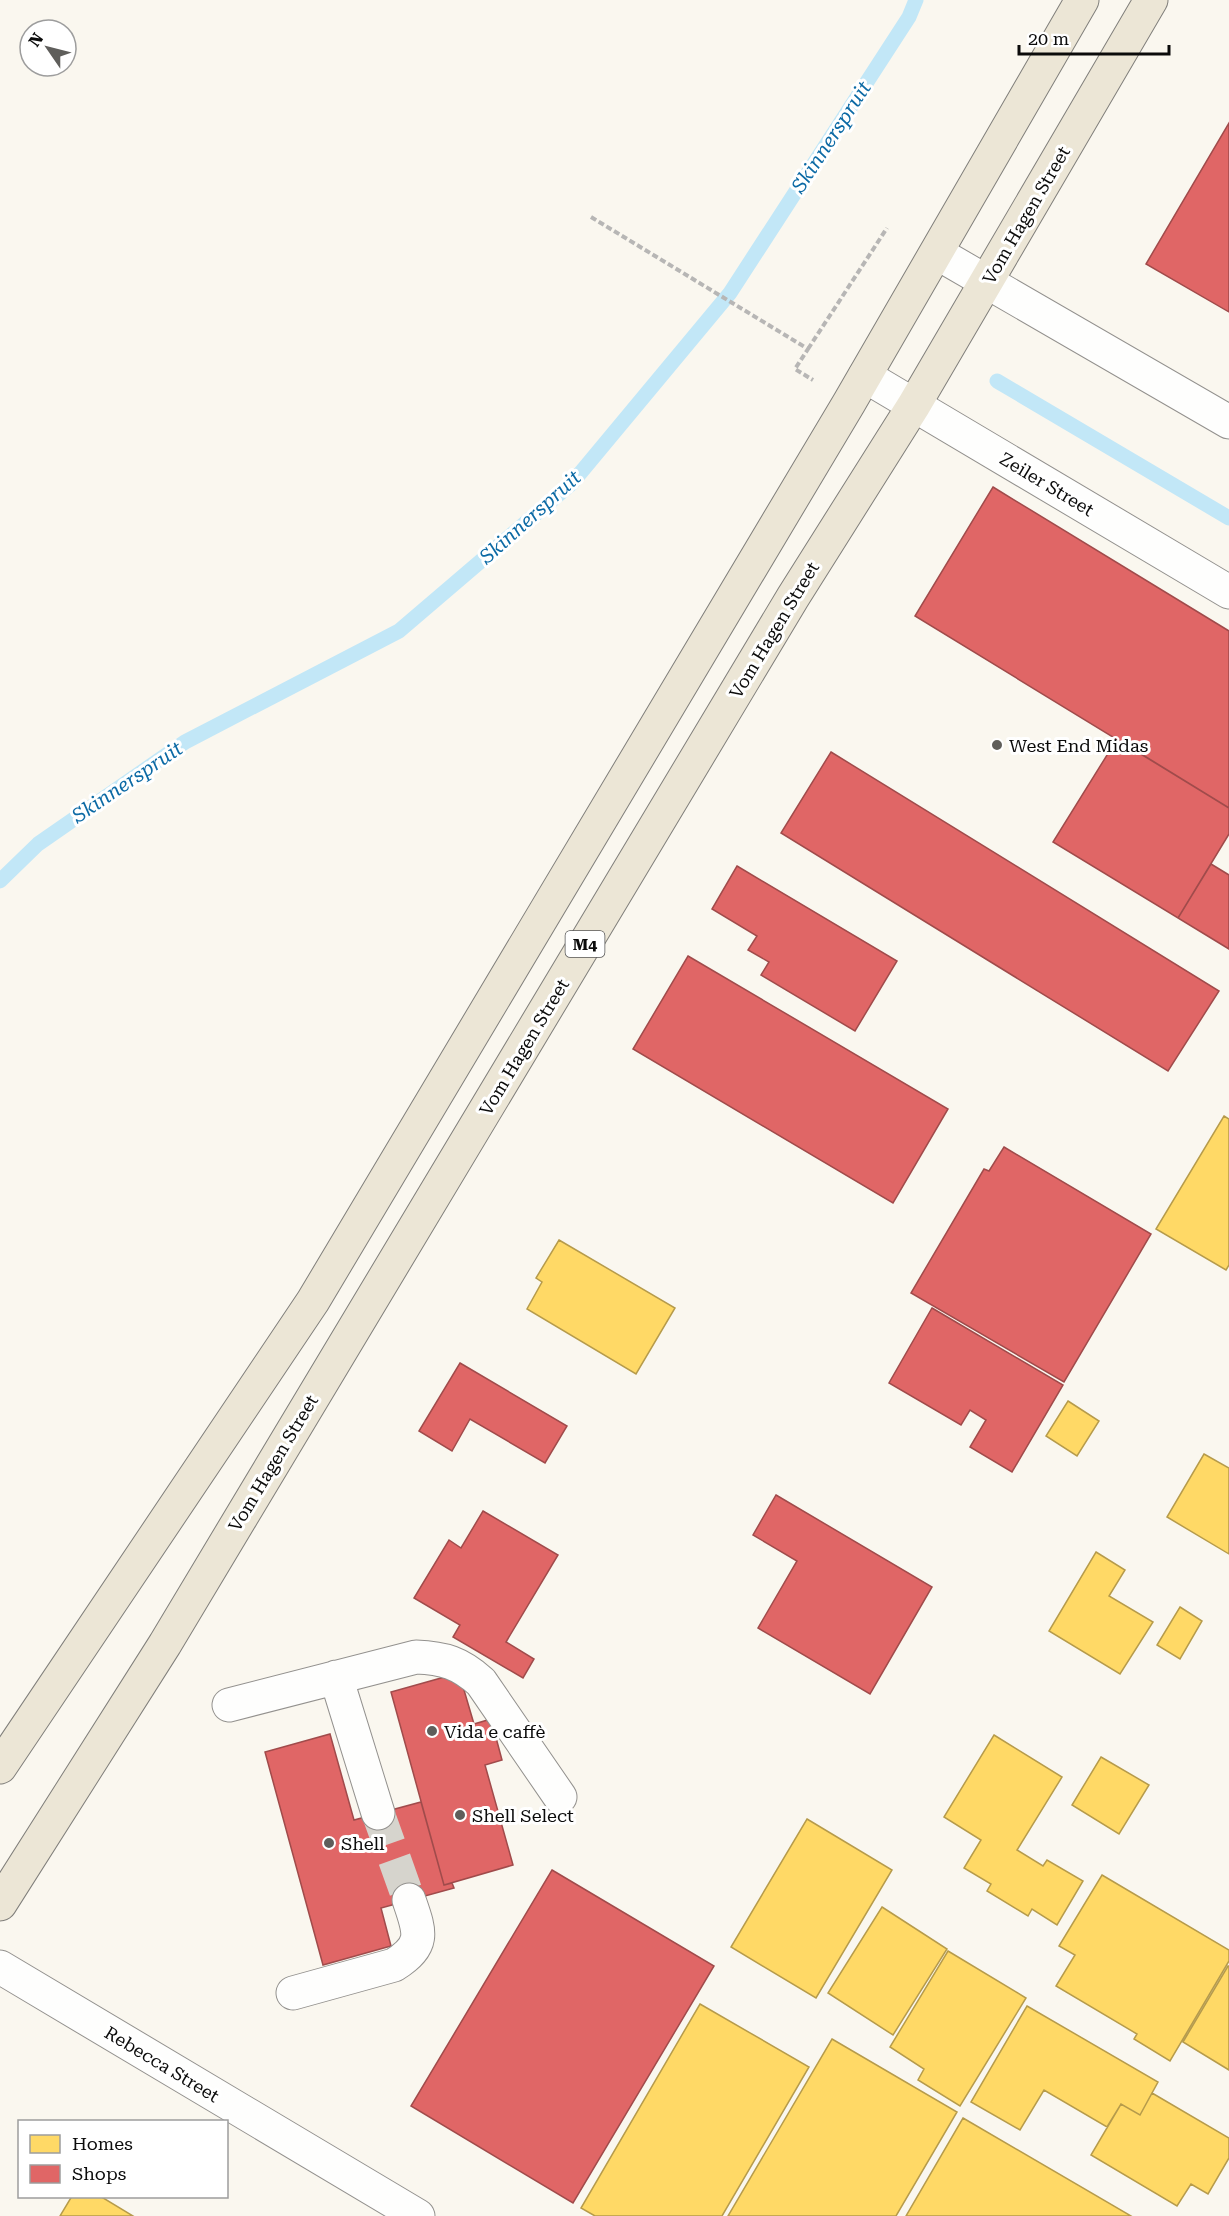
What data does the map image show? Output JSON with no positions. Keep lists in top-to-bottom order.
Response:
{
  "streets": {
    "main road": ["Vom Hagen Street", "M4"],
    "street": ["Zeiler Street", "Rebecca Street"]
  },
  "crossings": [
    ["Vom Hagen Street", "Zeiler Street"]
  ],
  "water": ["Skinnerspruit"],
  "places": [
    "West End Midas",
    "Vida e caffè",
    "Shell Select",
    "Shell"
  ],
  "legend": ["Homes", "Shops"],
  "scale_bar": "20 m",
  "north": "top left"
}
